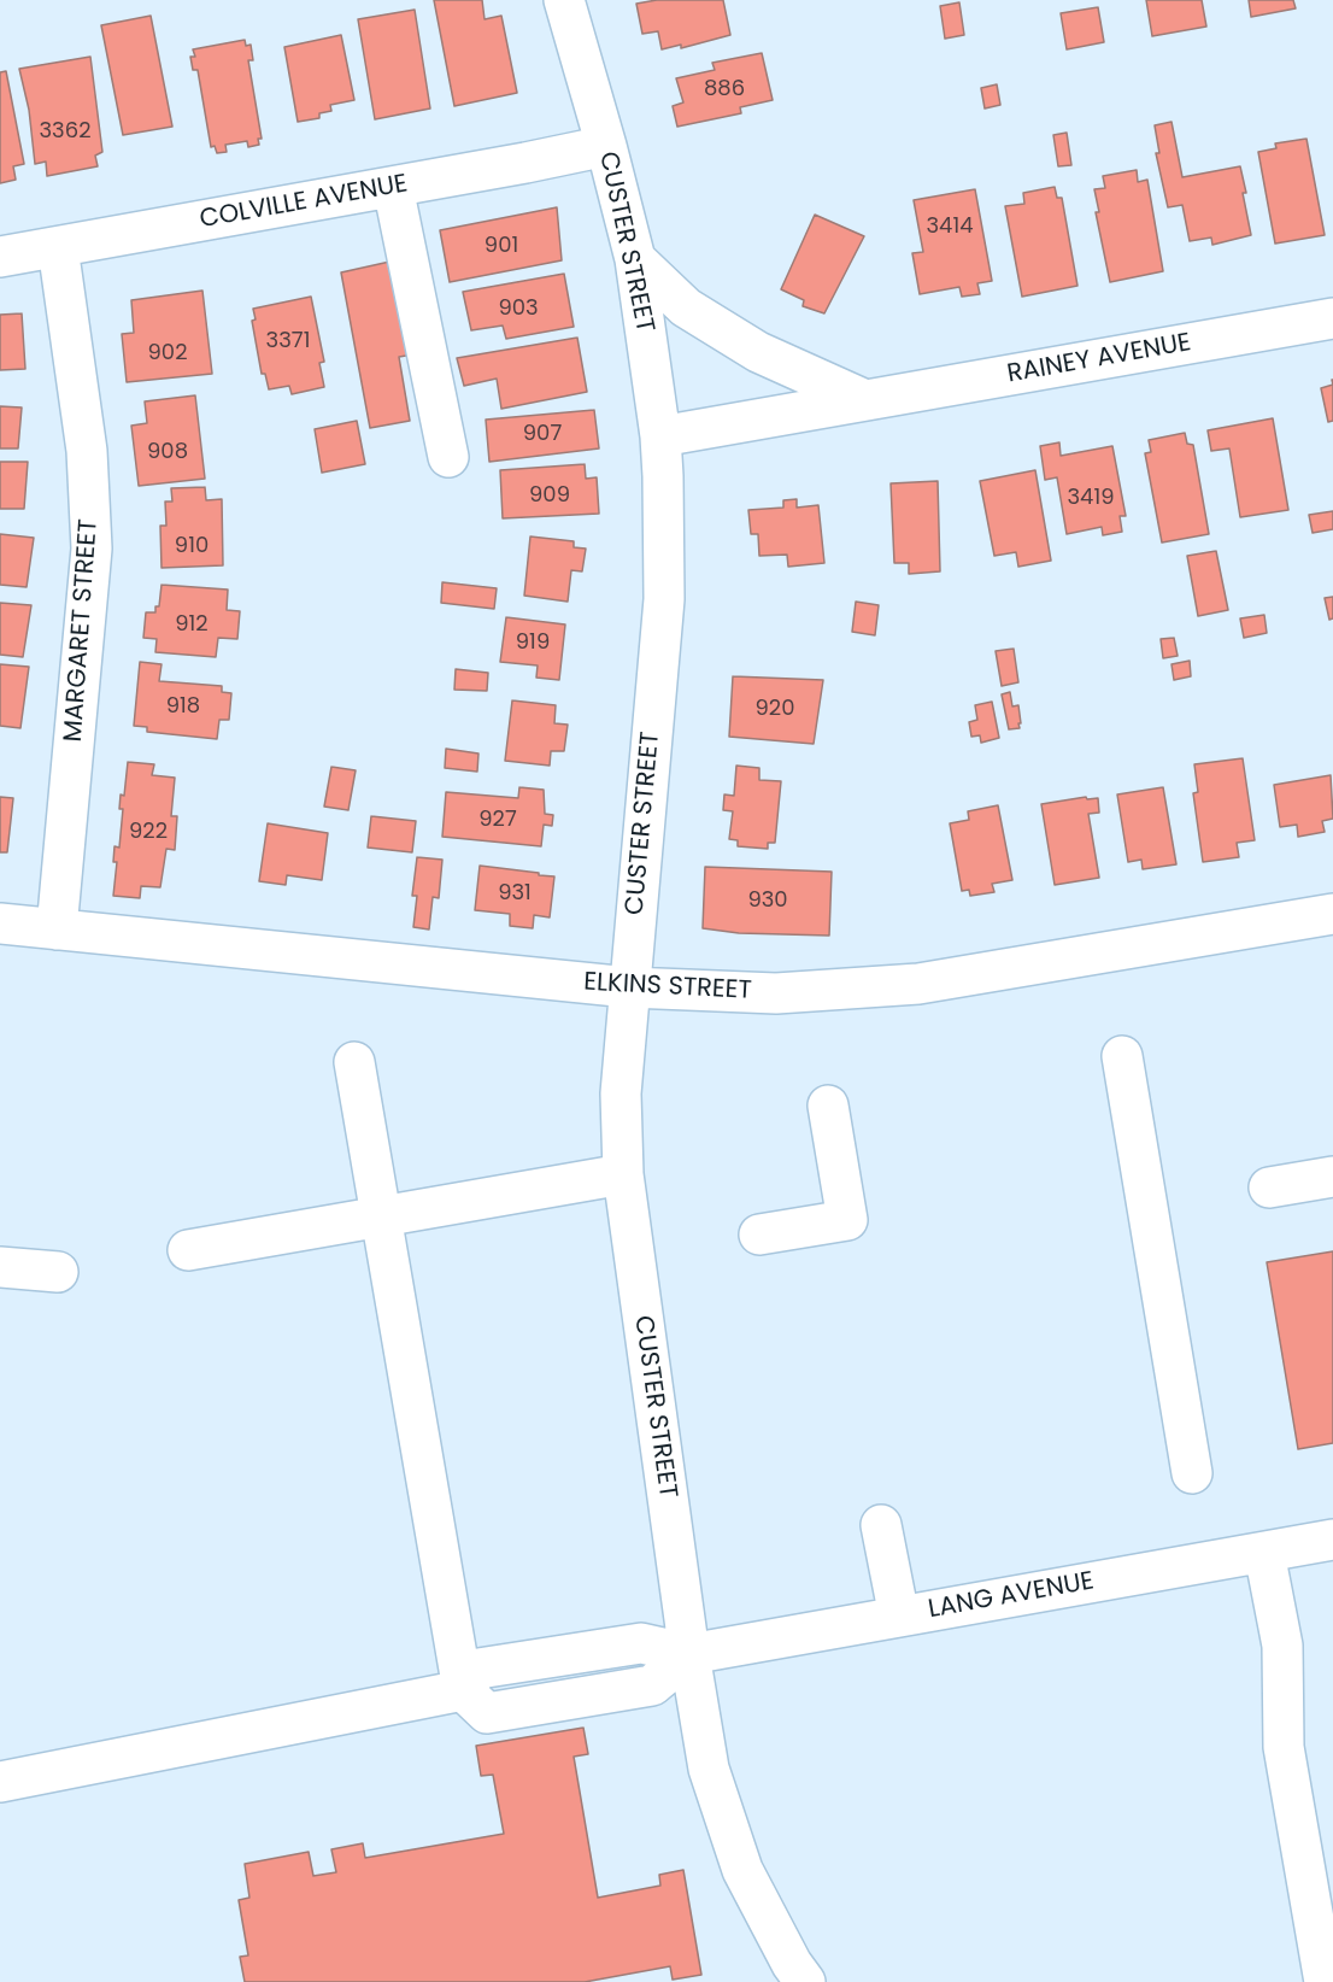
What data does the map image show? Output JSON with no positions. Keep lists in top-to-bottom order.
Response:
{
  "streets": {
    "street": [
      "COLVILLE AVENUE",
      "CUSTER STREET",
      "RAINEY AVENUE",
      "MARGARET STREET",
      "ELKINS STREET",
      "LANG AVENUE"
    ]
  },
  "crossings": [
    ["COLVILLE AVENUE", "CUSTER STREET"],
    ["COLVILLE AVENUE", "MARGARET STREET"],
    ["CUSTER STREET", "RAINEY AVENUE"],
    ["CUSTER STREET", "ELKINS STREET"],
    ["CUSTER STREET", "LANG AVENUE"],
    ["MARGARET STREET", "ELKINS STREET"]
  ],
  "house_numbers": [
    "886",
    "3362",
    "3414",
    "901",
    "903",
    "3371",
    "902",
    "907",
    "908",
    "909",
    "3419",
    "910",
    "912",
    "919",
    "918",
    "920",
    "927",
    "922",
    "931",
    "930"
  ]
}
